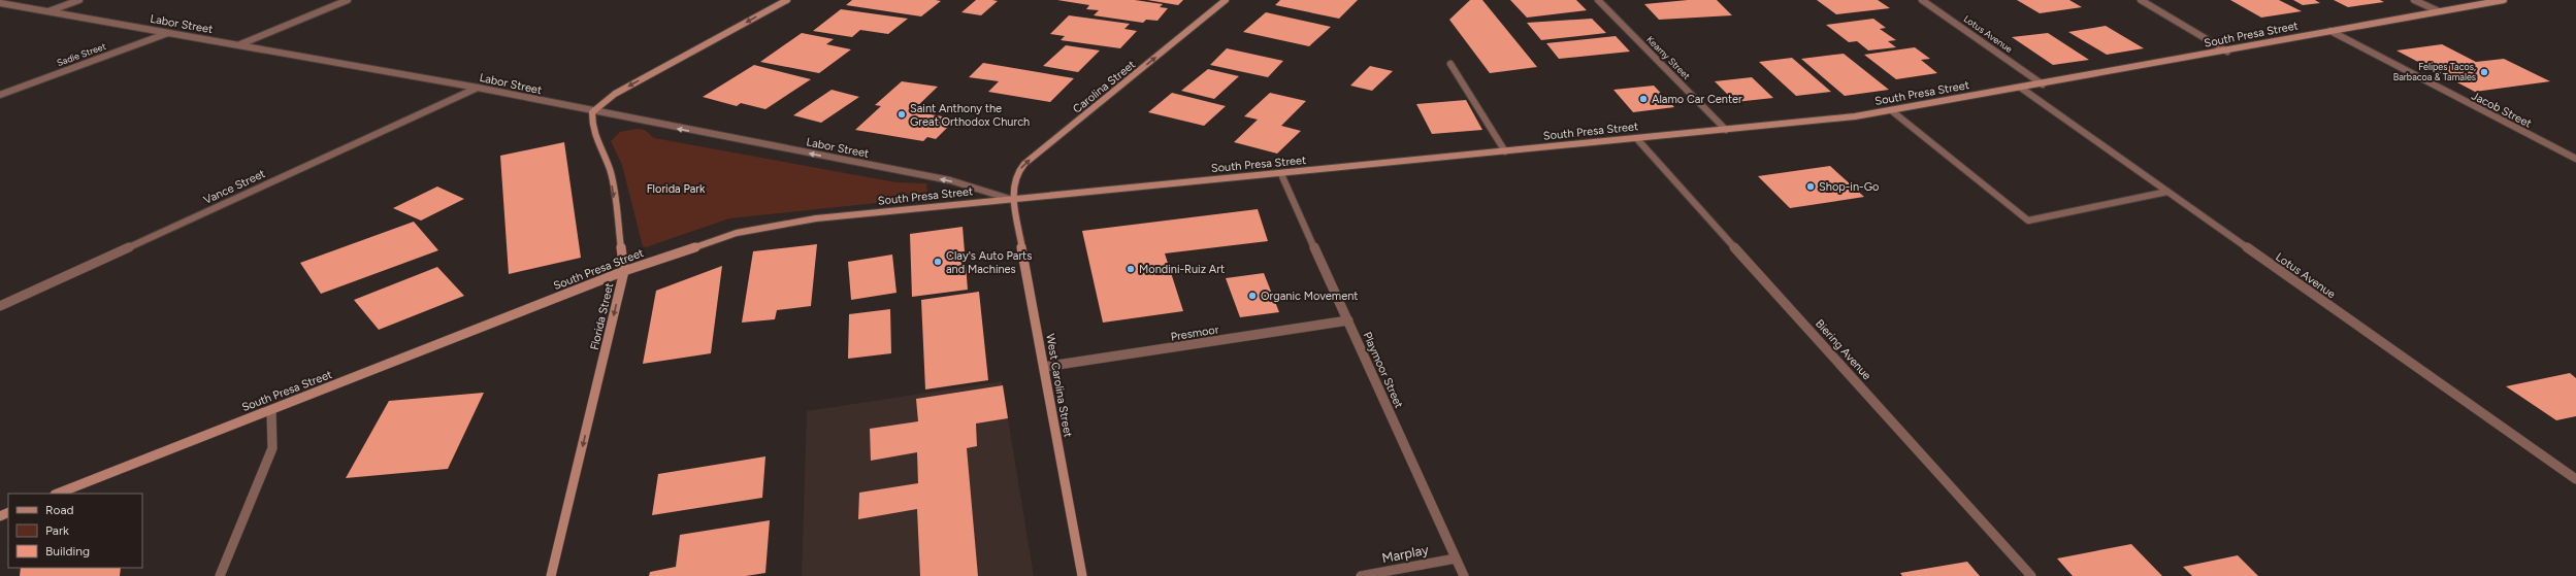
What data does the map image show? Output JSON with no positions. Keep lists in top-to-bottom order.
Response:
{
  "streets": {
    "main road": [
      "South Presa Street",
      "Carolina Street",
      "Florida Street",
      "West Carolina Street"
    ],
    "street": [
      "Labor Street",
      "Lotus Avenue",
      "Sadie Street",
      "Kearny Street",
      "Jacob Street",
      "Vance Street",
      "Presmoor",
      "Biering Avenue",
      "Playmoor Street",
      "Marplay"
    ]
  },
  "crossings": [
    ["Labor Street", "South Presa Street"],
    ["Labor Street", "Sadie Street"],
    ["Labor Street", "Carolina Street"],
    ["Labor Street", "Vance Street"],
    ["Labor Street", "Florida Street"],
    ["Labor Street", "West Carolina Street"],
    ["Lotus Avenue", "South Presa Street"],
    ["South Presa Street", "Kearny Street"],
    ["South Presa Street", "Carolina Street"],
    ["South Presa Street", "Jacob Street"],
    ["South Presa Street", "Florida Street"],
    ["South Presa Street", "Biering Avenue"],
    ["South Presa Street", "Playmoor Street"],
    ["South Presa Street", "West Carolina Street"],
    ["Carolina Street", "West Carolina Street"],
    ["Presmoor", "Playmoor Street"],
    ["Presmoor", "West Carolina Street"],
    ["Playmoor Street", "Marplay"]
  ],
  "one_way": ["Labor Street", "Carolina Street", "Florida Street"],
  "parks": ["Florida Park"],
  "places": [
    "Felipes Tacos, Barbacoa & Tamales",
    "Alamo Car Center",
    "Saint Anthony the Great Orthodox Church",
    "Shop-in-Go",
    "Clay's Auto Parts and Machines",
    "Mondini-Ruiz Art",
    "Organic Movement"
  ],
  "legend": ["Road", "Park", "Building"]
}
